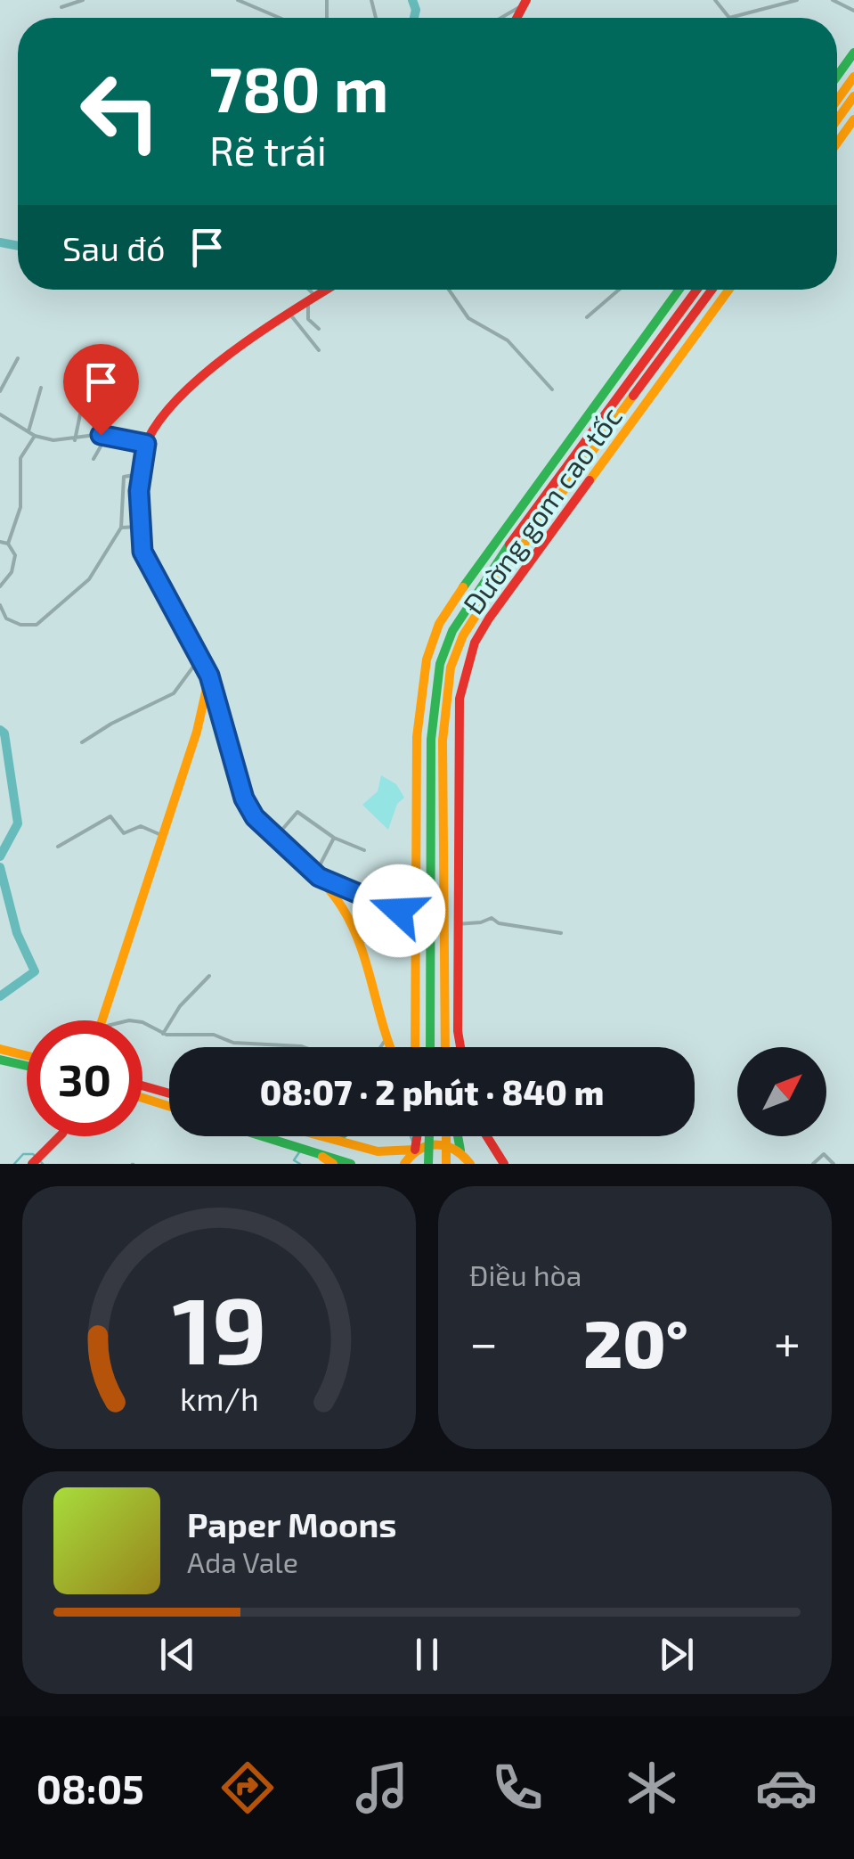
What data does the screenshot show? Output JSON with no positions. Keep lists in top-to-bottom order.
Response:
{
  "streets": {
    "main road": ["Đường gom cao tốc"]
  },
  "north": "top right",
  "page": {
    "turn": ["780 m", "Rẽ trái"],
    "then": "Sau đó",
    "limit": "30",
    "trip": "08:07 · 2 phút · 840 m",
    "tile": "Điều hòa",
    "heat": ["−", "20°", "+"],
    "song": ["Paper Moons", "Ada Vale"],
    "tabs": "08:05",
    "gauge": ["19", "km/h"]
  }
}
